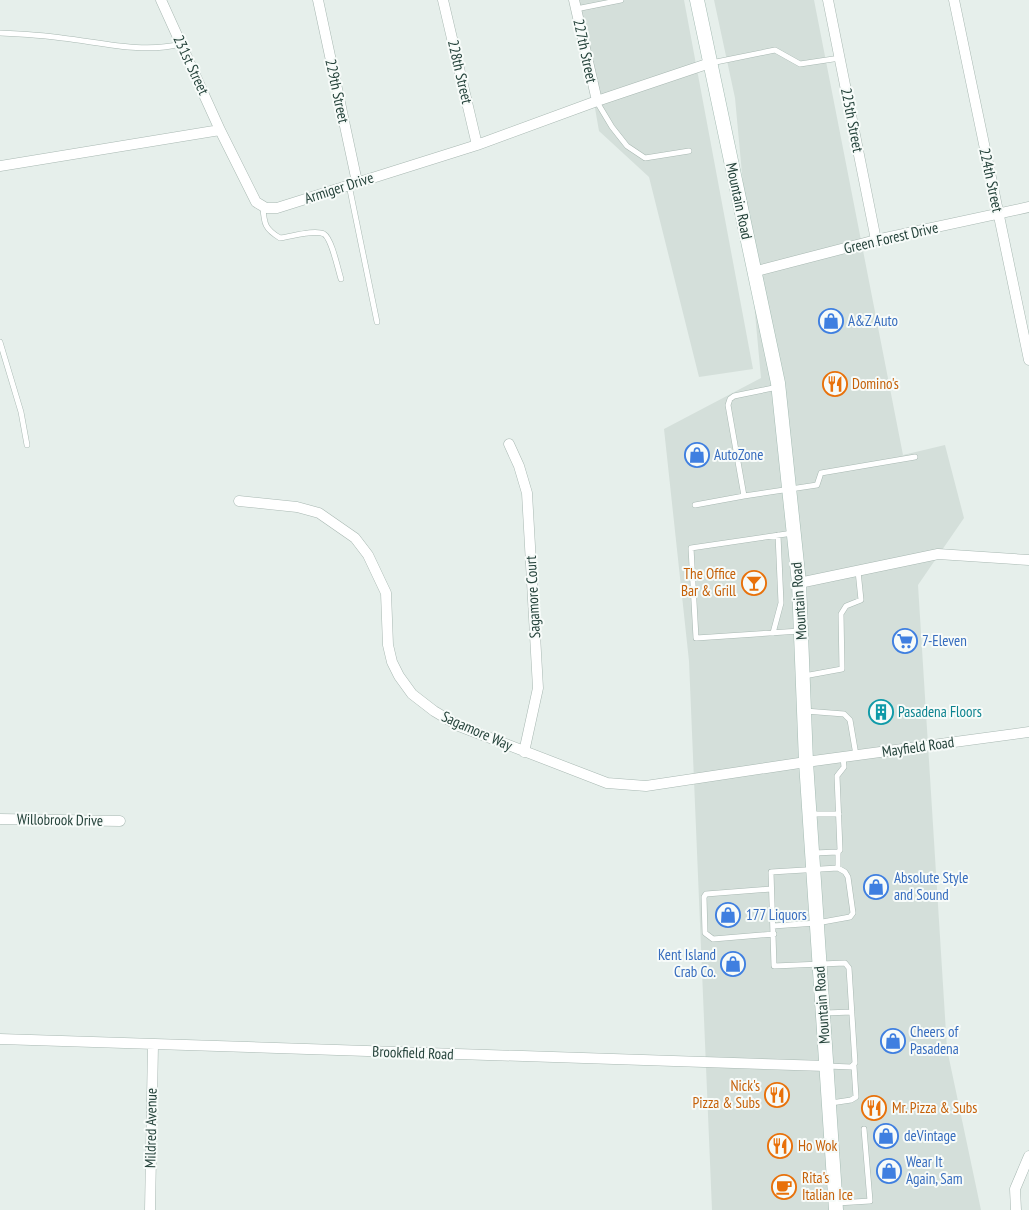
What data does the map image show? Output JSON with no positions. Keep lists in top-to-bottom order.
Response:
{
  "streets": {
    "main road": ["Mountain Road"],
    "street": [
      "227th Street",
      "231st Street",
      "228th Street",
      "229th Street",
      "225th Street",
      "224th Street",
      "Armiger Drive",
      "Green Forest Drive",
      "Sagamore Court",
      "Sagamore Way",
      "Mayfield Road",
      "Willobrook Drive",
      "Brookfield Road",
      "Mildred Avenue"
    ]
  },
  "crossings": [
    ["227th Street", "Armiger Drive"],
    ["228th Street", "Armiger Drive"],
    ["229th Street", "Armiger Drive"],
    ["225th Street", "Green Forest Drive"],
    ["224th Street", "Green Forest Drive"],
    ["Armiger Drive", "Mountain Road"],
    ["Mountain Road", "Green Forest Drive"],
    ["Mountain Road", "Sagamore Way"],
    ["Mountain Road", "Mayfield Road"],
    ["Mountain Road", "Brookfield Road"],
    ["Sagamore Court", "Sagamore Way"],
    ["Sagamore Way", "Mayfield Road"],
    ["Brookfield Road", "Mildred Avenue"]
  ],
  "places": {
    "shop": [
      "A&Z Auto",
      "AutoZone",
      "Absolute Style and Sound",
      "177 Liquors",
      "Kent Island Crab Co.",
      "Cheers of Pasadena",
      "deVintage",
      "Wear It Again, Sam"
    ],
    "restaurant": [
      "Domino's",
      "Nick's Pizza & Subs",
      "Mr. Pizza & Subs",
      "Ho Wok"
    ],
    "bar": ["The Office Bar & Grill"],
    "supermarket": ["7-Eleven"],
    "building": ["Pasadena Floors"],
    "cafe": ["Rita's Italian Ice"]
  }
}
